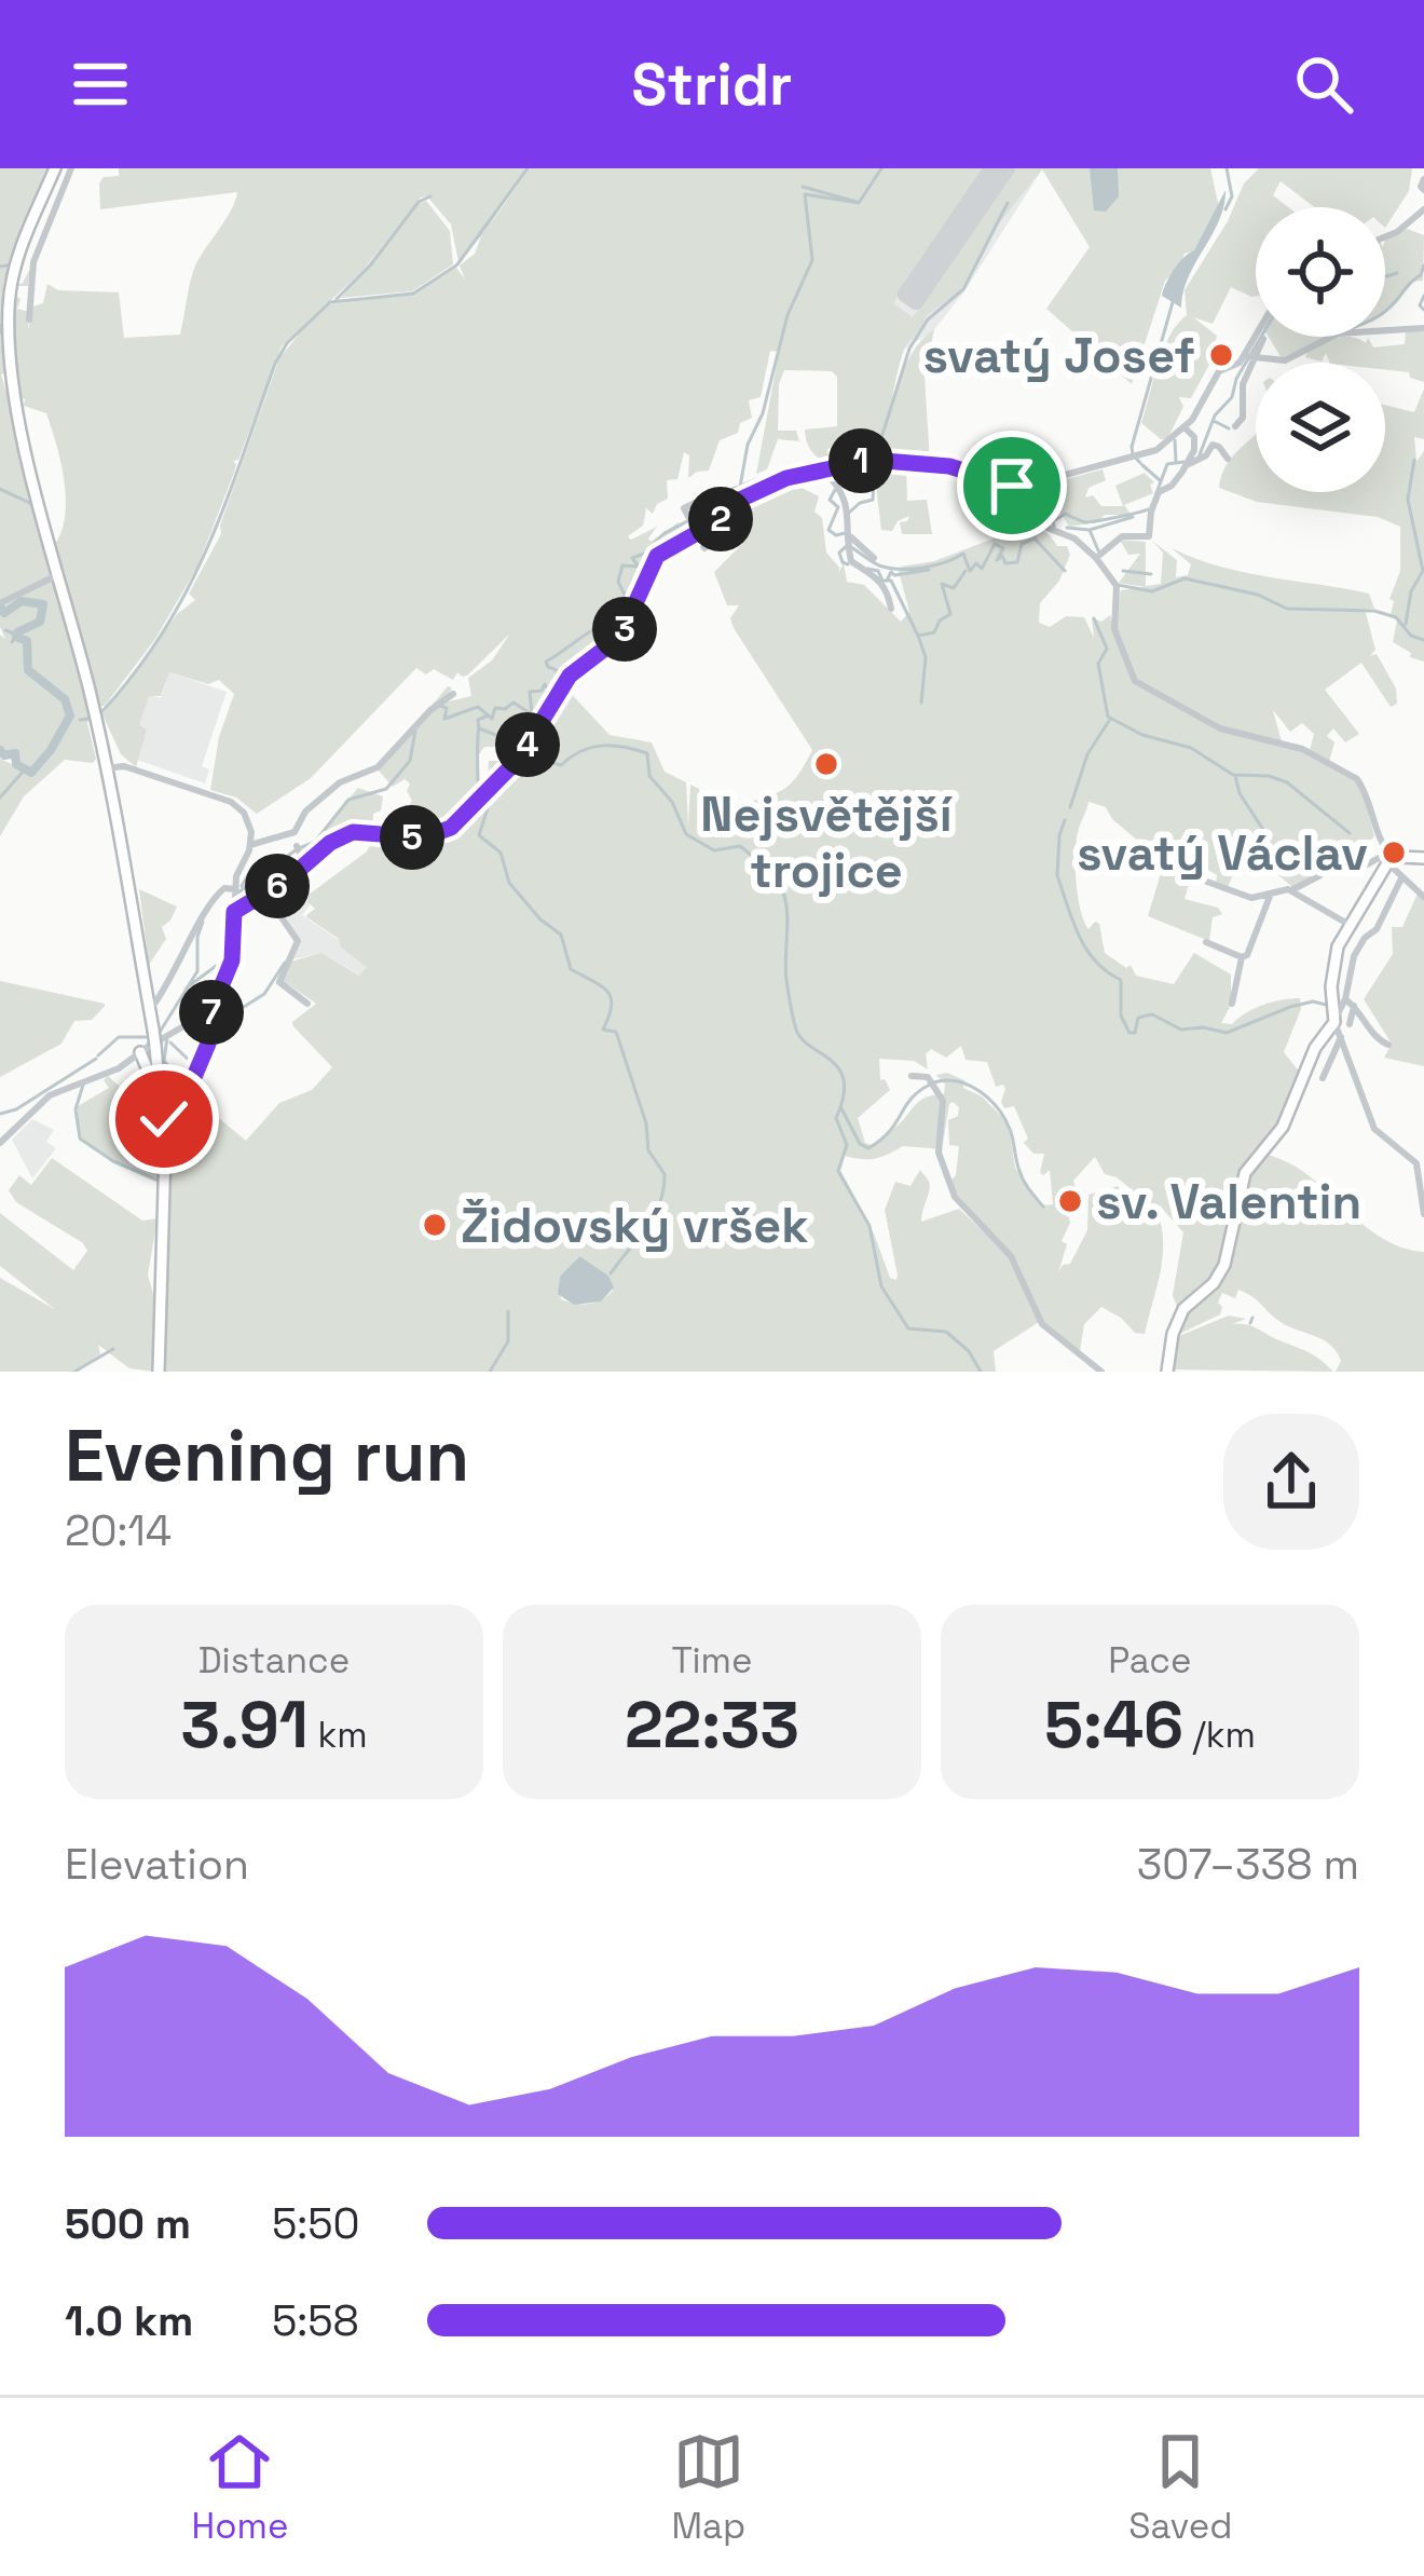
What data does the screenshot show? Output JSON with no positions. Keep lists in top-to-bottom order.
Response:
{
  "places": [
    "svatý Josef",
    "Nejsvětější trojice",
    "svatý Václav",
    "sv. Valentin",
    "Židovský vršek"
  ],
  "page": {
    "header": "Stridr",
    "pins": [
      "1",
      "2",
      "3",
      "4",
      "5",
      "6",
      "7"
    ],
    "heading": ["Evening run", "20:14"],
    "stats": [
      ["Distance", "3.91 km"],
      ["Time", "22:33"],
      ["Pace", "5:46 /km"]
    ],
    "chart": ["Elevation", "307–338 m"],
    "list": [
      {
        "name": "500 m",
        "note": "5:50"
      },
      {
        "name": "1.0 km",
        "note": "5:58"
      }
    ],
    "tabs": ["Home", "Map", "Saved"]
  }
}
